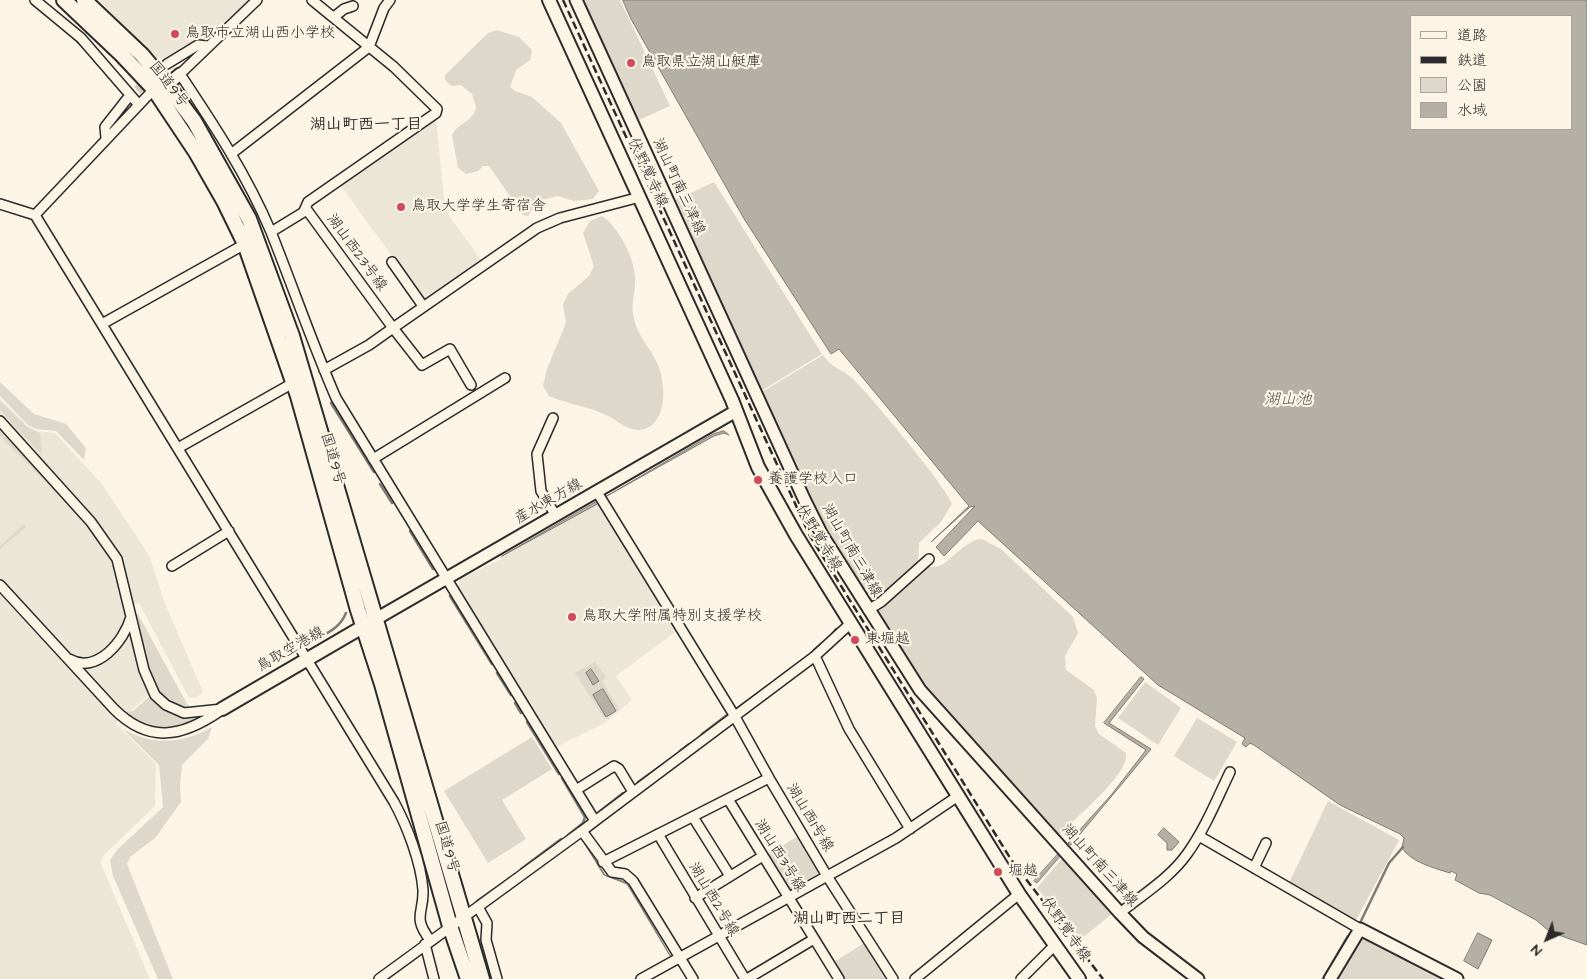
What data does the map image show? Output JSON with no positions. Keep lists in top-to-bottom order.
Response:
{
  "streets": {
    "highway": ["国道9号"],
    "main road": ["伏野覚寺線", "鳥取空港線"],
    "street": [
      "湖山町南三津線",
      "湖山西23号線",
      "産水東方線",
      "湖山西1号線",
      "湖山西3号線",
      "湖山西2号線"
    ]
  },
  "crossings": [
    ["国道9号", "産水東方線"],
    ["国道9号", "鳥取空港線"],
    ["伏野覚寺線", "産水東方線"],
    ["産水東方線", "鳥取空港線"],
    ["湖山西1号線", "湖山西3号線"],
    ["湖山西1号線", "湖山西2号線"]
  ],
  "districts": ["湖山町西一丁目", "湖山町西二丁目"],
  "water": ["湖山池"],
  "places": [
    "鳥取市立湖山西小学校",
    "鳥取県立湖山艇庫",
    "鳥取大学学生寄宿舎",
    "養護学校入口",
    "鳥取大学附属特別支援学校",
    "東堀越",
    "堀越"
  ],
  "legend": [
    "道路",
    "鉄道",
    "公園",
    "水域"
  ],
  "north": "bottom left"
}
